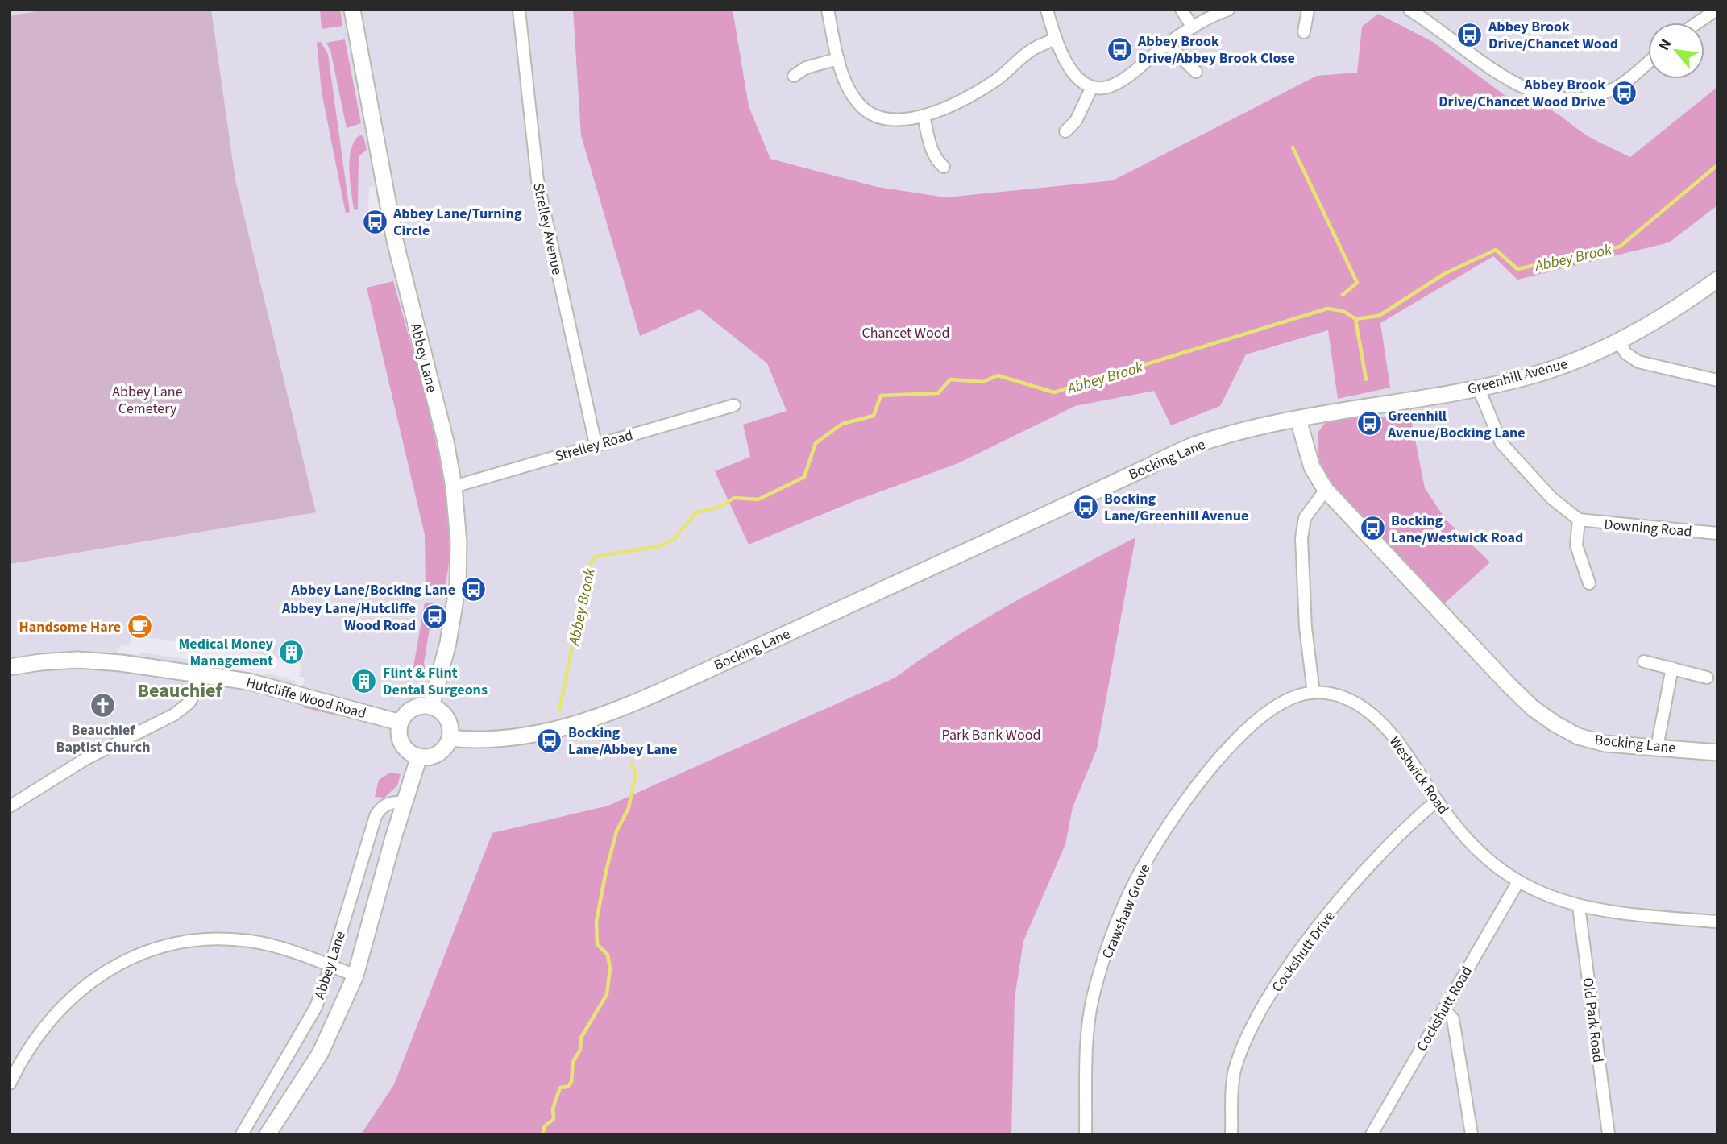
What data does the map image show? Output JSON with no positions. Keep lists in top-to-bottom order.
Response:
{
  "streets": {
    "street": [
      "Strelley Avenue",
      "Abbey Lane",
      "Greenhill Avenue",
      "Strelley Road",
      "Bocking Lane",
      "Downing Road",
      "Hutcliffe Wood Road",
      "Westwick Road",
      "Crawshaw Grove",
      "Cockshutt Drive",
      "Cockshutt Road",
      "Old Park Road"
    ]
  },
  "crossings": [
    ["Strelley Avenue", "Strelley Road"],
    ["Abbey Lane", "Strelley Road"],
    ["Abbey Lane", "Bocking Lane"],
    ["Abbey Lane", "Hutcliffe Wood Road"],
    ["Greenhill Avenue", "Bocking Lane"],
    ["Bocking Lane", "Hutcliffe Wood Road"],
    ["Westwick Road", "Crawshaw Grove"],
    ["Westwick Road", "Cockshutt Drive"],
    ["Westwick Road", "Cockshutt Road"],
    ["Westwick Road", "Old Park Road"]
  ],
  "districts": ["Beauchief"],
  "water": ["Abbey Brook"],
  "parks": ["Chancet Wood", "Abbey Lane Cemetery", "Park Bank Wood"],
  "places": {
    "bus stop": [
      "Abbey Brook Drive/Chancet Wood",
      "Abbey Brook Drive/Abbey Brook Close",
      "Abbey Brook Drive/Chancet Wood Drive",
      "Abbey Lane/Turning Circle",
      "Greenhill Avenue/Bocking Lane",
      "Bocking Lane/Greenhill Avenue",
      "Bocking Lane/Westwick Road",
      "Abbey Lane/Bocking Lane",
      "Abbey Lane/Hutcliffe Wood Road",
      "Bocking Lane/Abbey Lane"
    ],
    "cafe": ["Handsome Hare"],
    "building": ["Medical Money Management", "Flint & Flint Dental Surgeons"],
    "church": ["Beauchief Baptist Church"]
  },
  "north": "top left"
}
